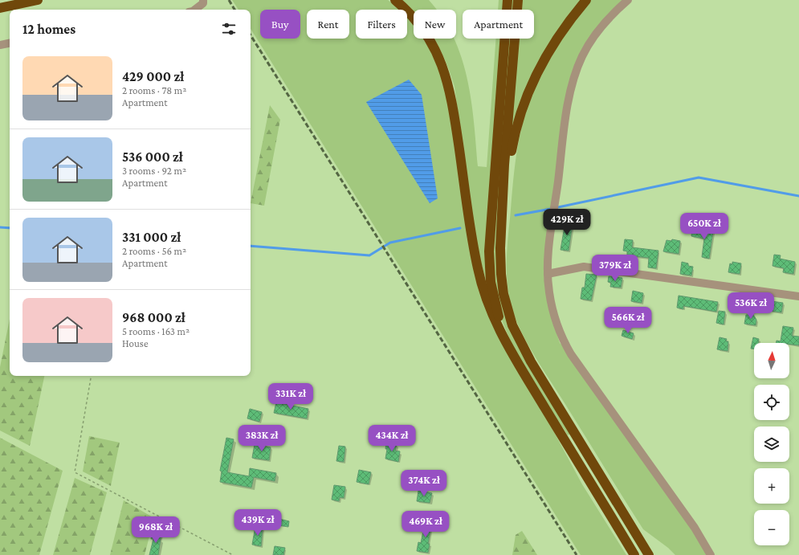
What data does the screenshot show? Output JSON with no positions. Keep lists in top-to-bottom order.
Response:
{
  "north": "top",
  "page": {
    "chip": [
      "Buy",
      "Rent",
      "Filters",
      "New",
      "Apartment"
    ],
    "heading": "12 homes",
    "list": [
      {
        "name": "429 000 zł",
        "note": "2 rooms · 78 m² · Apartment"
      },
      {
        "name": "536 000 zł",
        "note": "3 rooms · 92 m² · Apartment"
      },
      {
        "name": "331 000 zł",
        "note": "2 rooms · 56 m² · Apartment"
      },
      {
        "name": "968 000 zł",
        "note": "5 rooms · 163 m² · House"
      }
    ],
    "price": [
      "429K zł",
      "650K zł",
      "379K zł",
      "536K zł",
      "566K zł",
      "331K zł",
      "383K zł",
      "434K zł",
      "374K zł",
      "439K zł",
      "469K zł",
      "968K zł"
    ],
    "map_buttons": ["+", "−"]
  }
}
